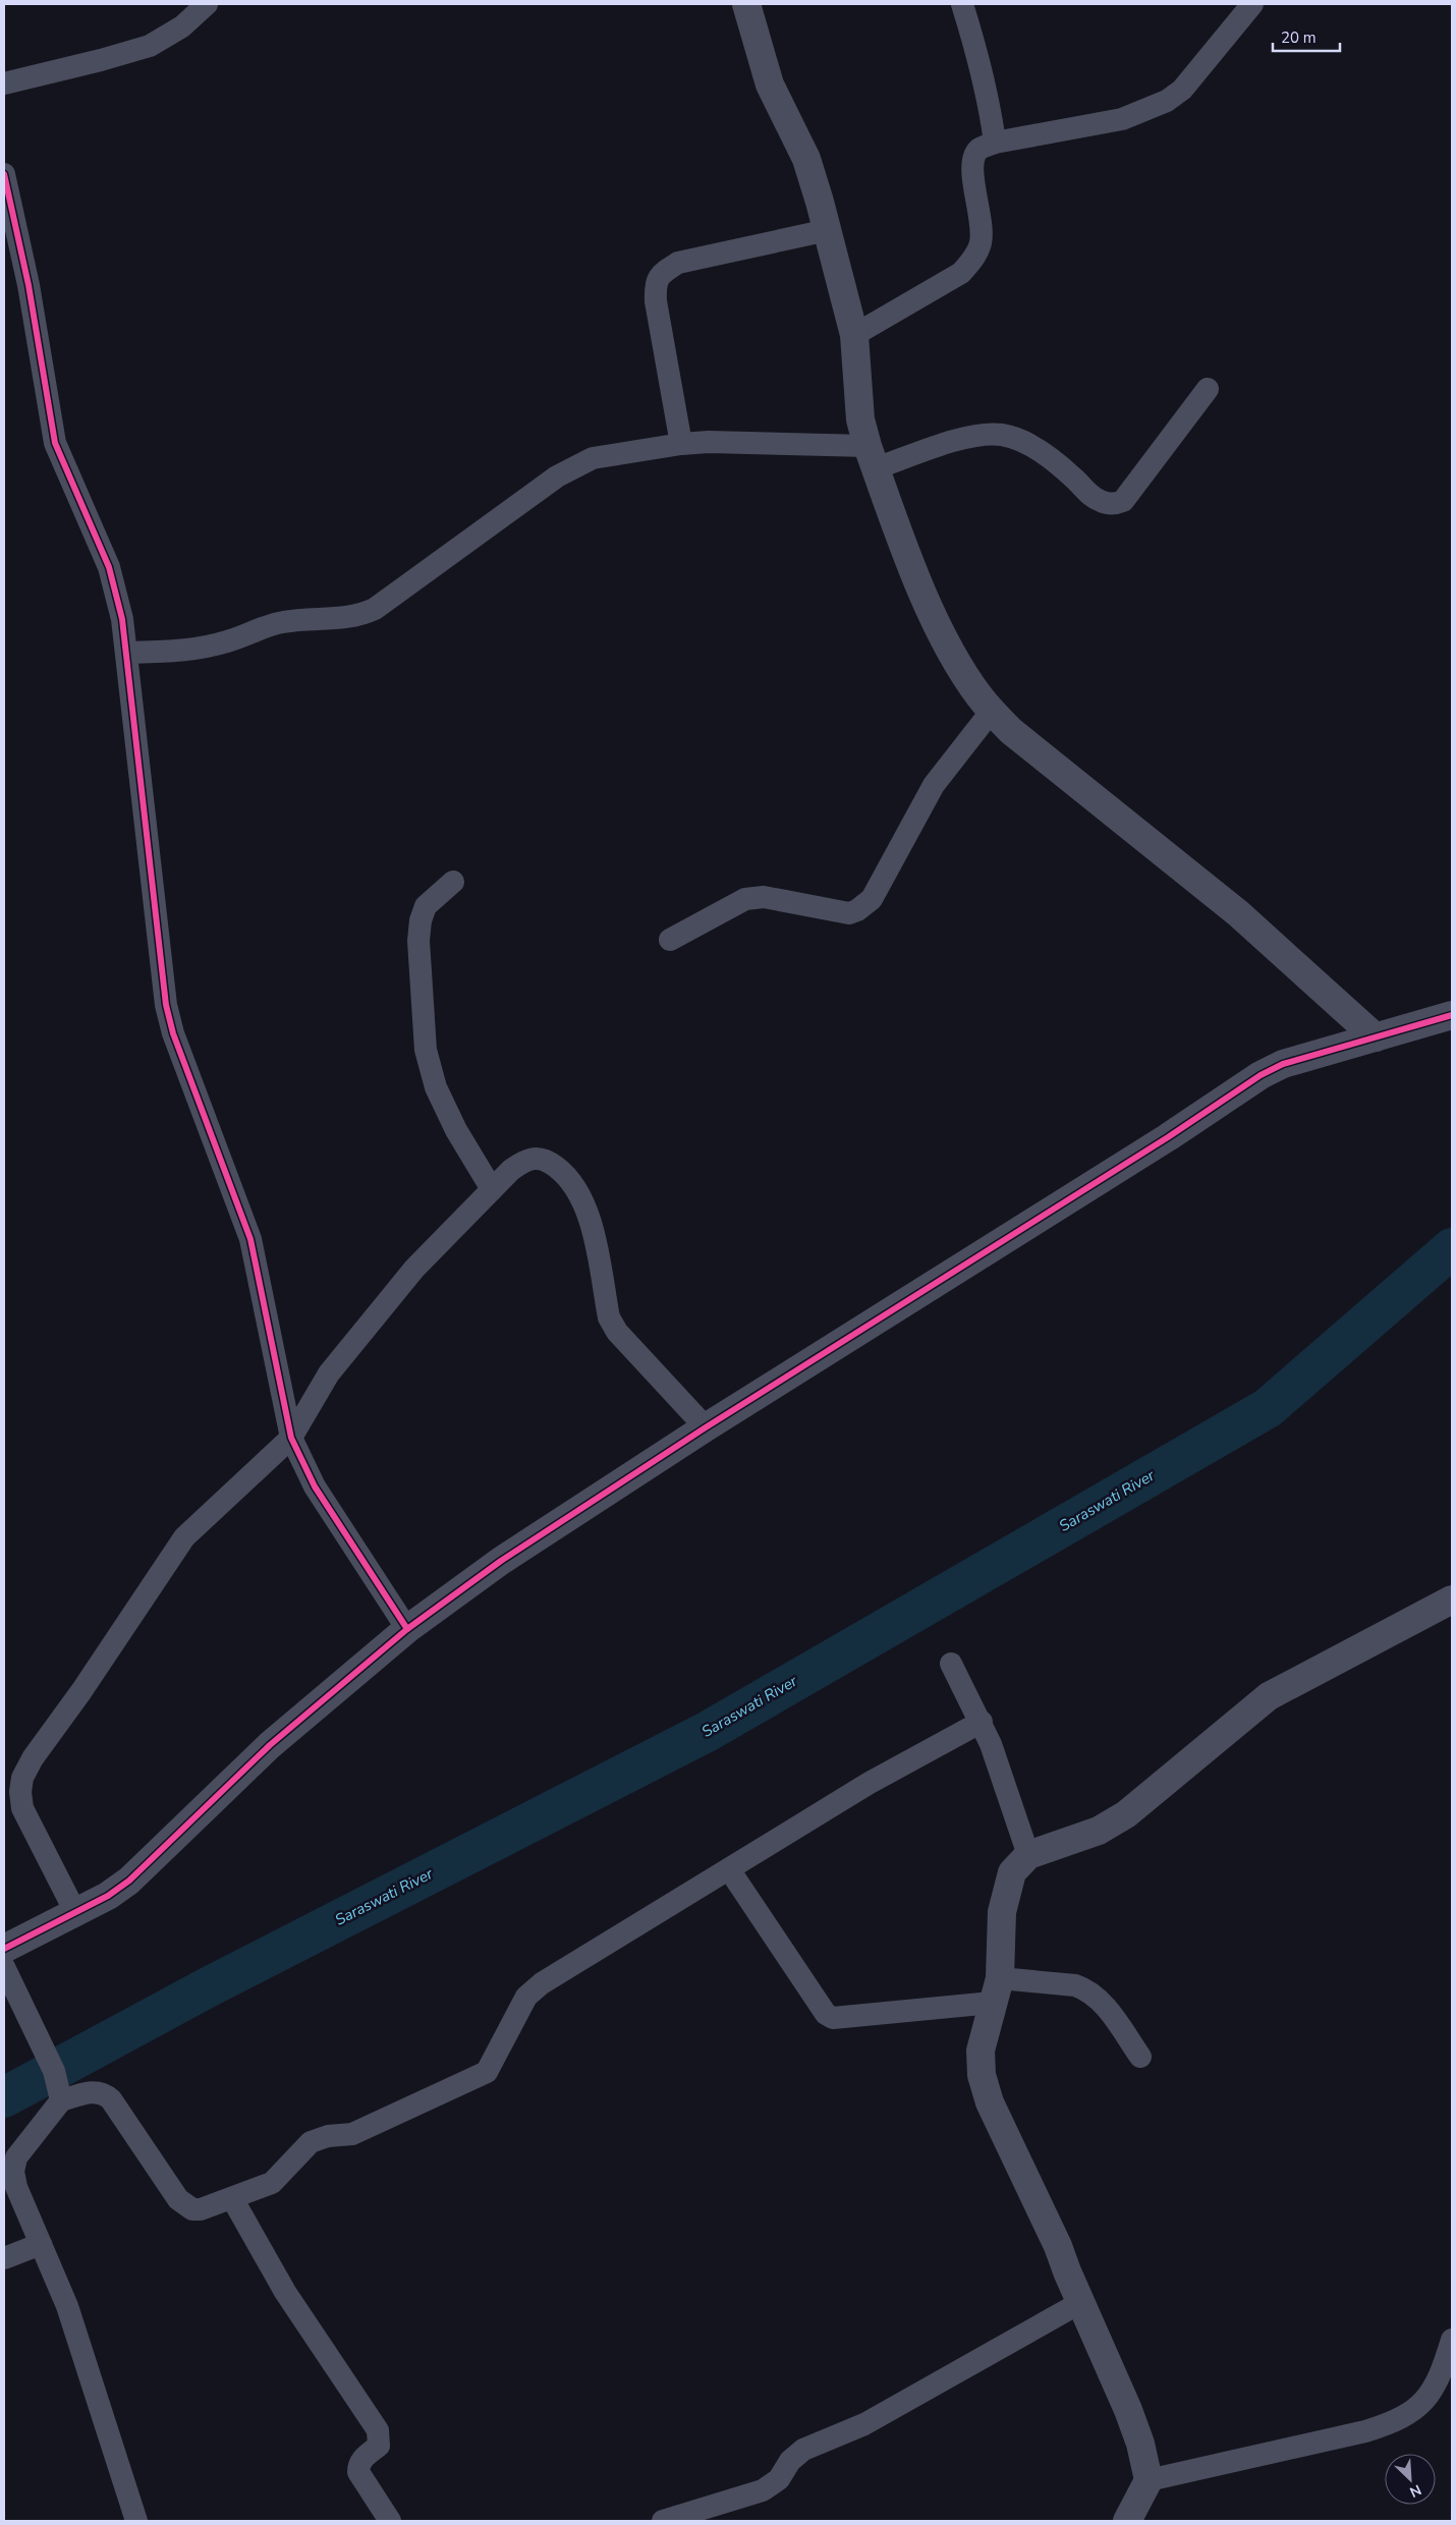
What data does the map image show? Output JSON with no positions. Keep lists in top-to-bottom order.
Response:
{
  "water": ["Saraswati River"],
  "scale_bar": "20 m",
  "north": "bottom right"
}
